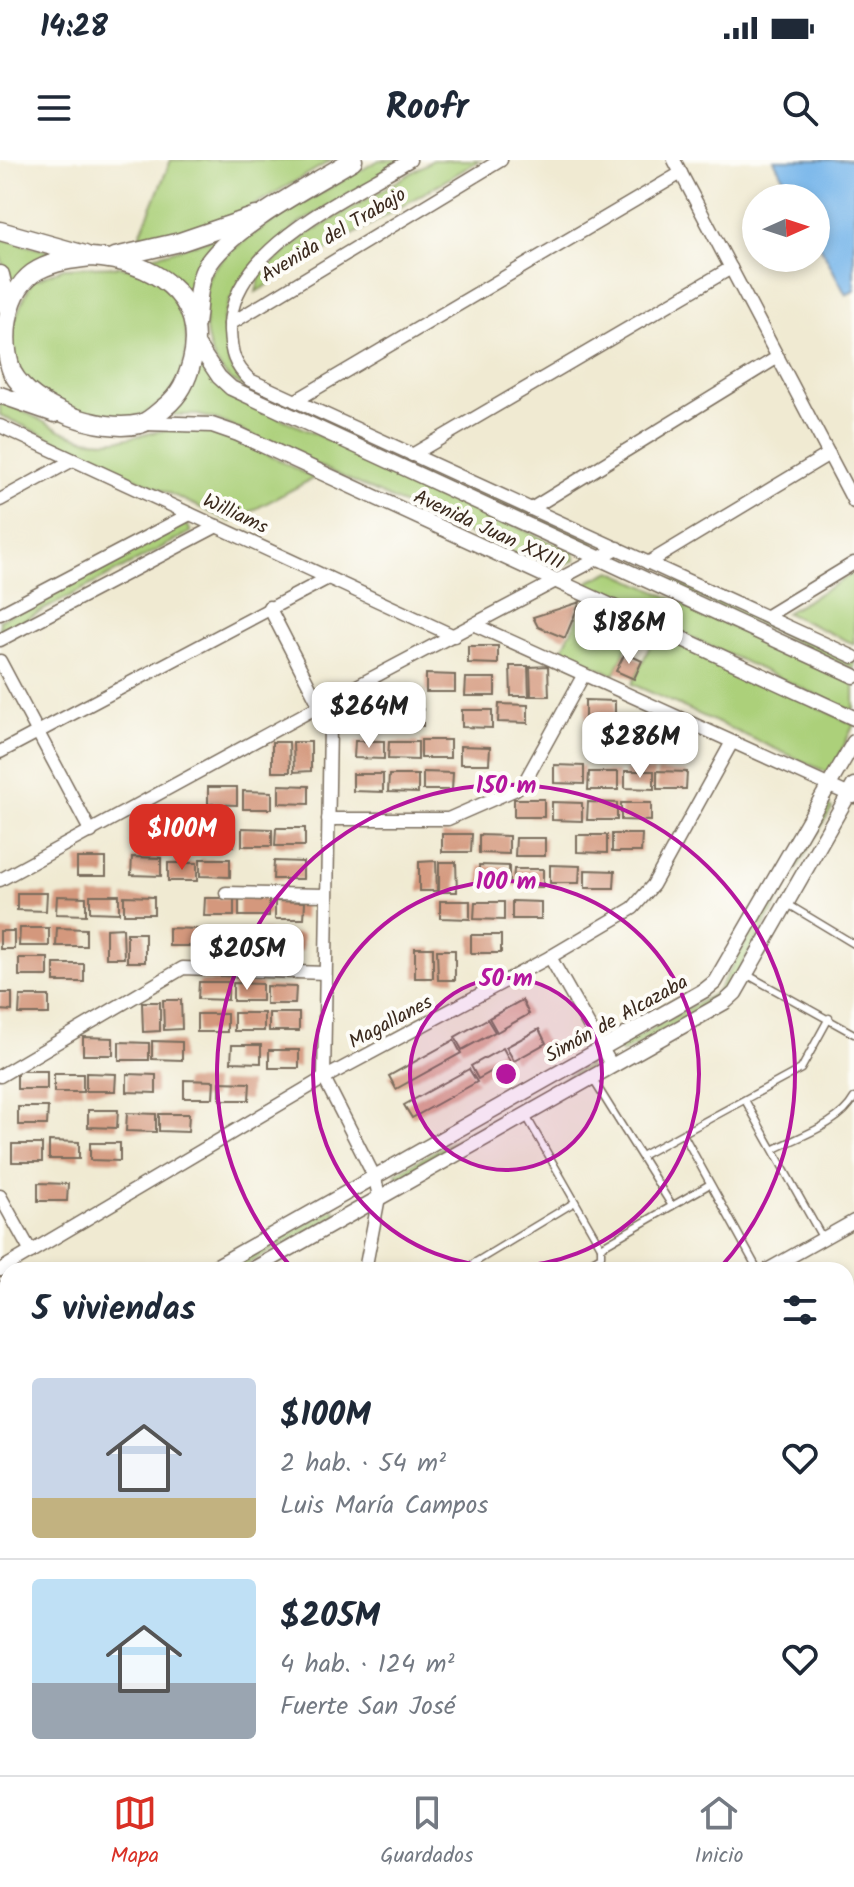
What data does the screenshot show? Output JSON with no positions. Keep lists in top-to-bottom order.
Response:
{
  "streets": {
    "street": [
      "Avenida del Trabajo",
      "Williams",
      "Avenida Juan XXIII",
      "Simón de Alcazaba",
      "Magallanes"
    ]
  },
  "crossings": [
    ["Avenida del Trabajo", "Avenida Juan XXIII"]
  ],
  "north": "right",
  "page": {
    "status": "14:28",
    "header": "Roofr",
    "price": [
      "$186M",
      "$264M",
      "$286M",
      "$100M",
      "$205M"
    ],
    "heading": "5 viviendas",
    "list": [
      {
        "name": "$100M",
        "note": "2 hab. · 54 m² · Luis María Campos"
      },
      {
        "name": "$205M",
        "note": "4 hab. · 124 m² · Fuerte San José"
      }
    ],
    "tabs": ["Mapa", "Guardados", "Inicio"]
  },
  "rings": ["150 m", "100 m", "50 m"]
}
